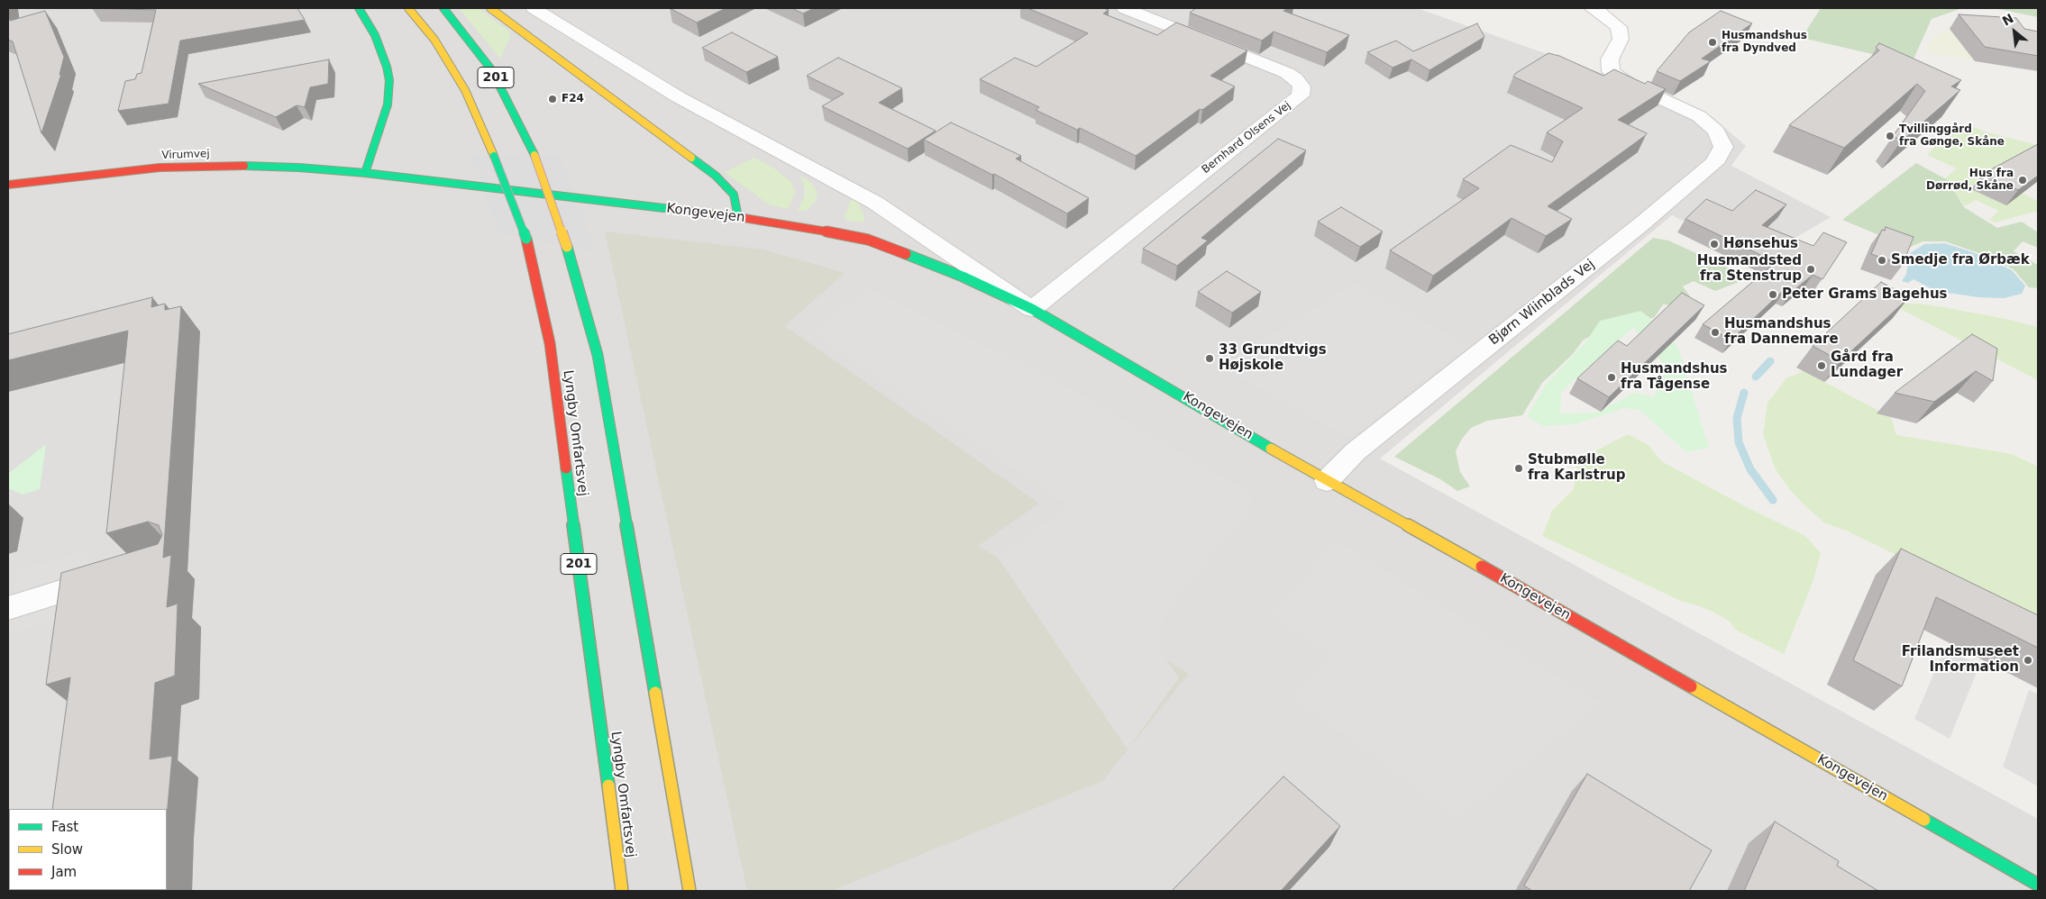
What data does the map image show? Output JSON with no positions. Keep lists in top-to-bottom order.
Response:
{
  "streets": {
    "main road": [
      "201",
      "Virumvej",
      "Kongevejen",
      "Lyngby Omfartsvej"
    ],
    "street": ["Bernhard Olsens Vej", "Bjørn Wiinblads Vej"]
  },
  "crossings": [
    ["Bernhard Olsens Vej", "Kongevejen"],
    ["Virumvej", "Kongevejen"],
    ["Kongevejen", "Bjørn Wiinblads Vej"]
  ],
  "places": [
    "Husmandshus fra Dyndved",
    "F24",
    "Tvillinggård fra Gønge, Skåne",
    "Hus fra Dørrød, Skåne",
    "Hønsehus",
    "Smedje fra Ørbæk",
    "Husmandsted fra Stenstrup",
    "Peter Grams Bagehus",
    "Husmandshus fra Dannemare",
    "33 Grundtvigs Højskole",
    "Gård fra Lundager",
    "Husmandshus fra Tågense",
    "Stubmølle fra Karlstrup",
    "Frilandsmuseet Information"
  ],
  "legend": ["Fast", "Slow", "Jam"],
  "north": "top left"
}
